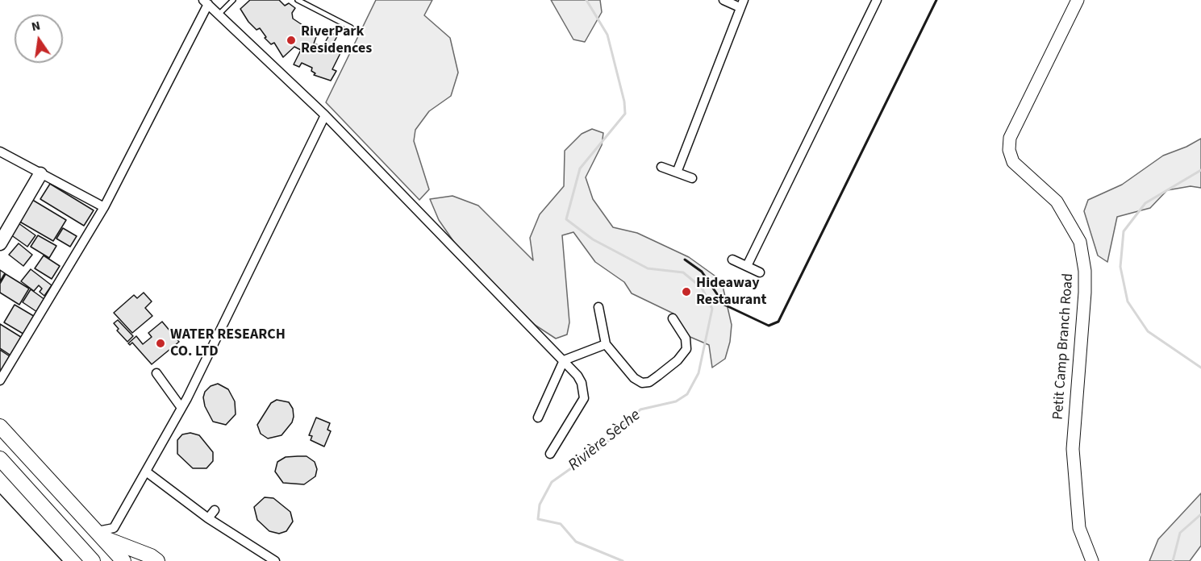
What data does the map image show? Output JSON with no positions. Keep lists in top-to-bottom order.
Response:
{
  "streets": {
    "street": ["Petit Camp Branch Road"]
  },
  "water": ["Rivière Sèche"],
  "places": ["RiverPark Residences", "Hideaway Restaurant", "WATER RESEARCH CO. LTD"],
  "north": "top"
}
